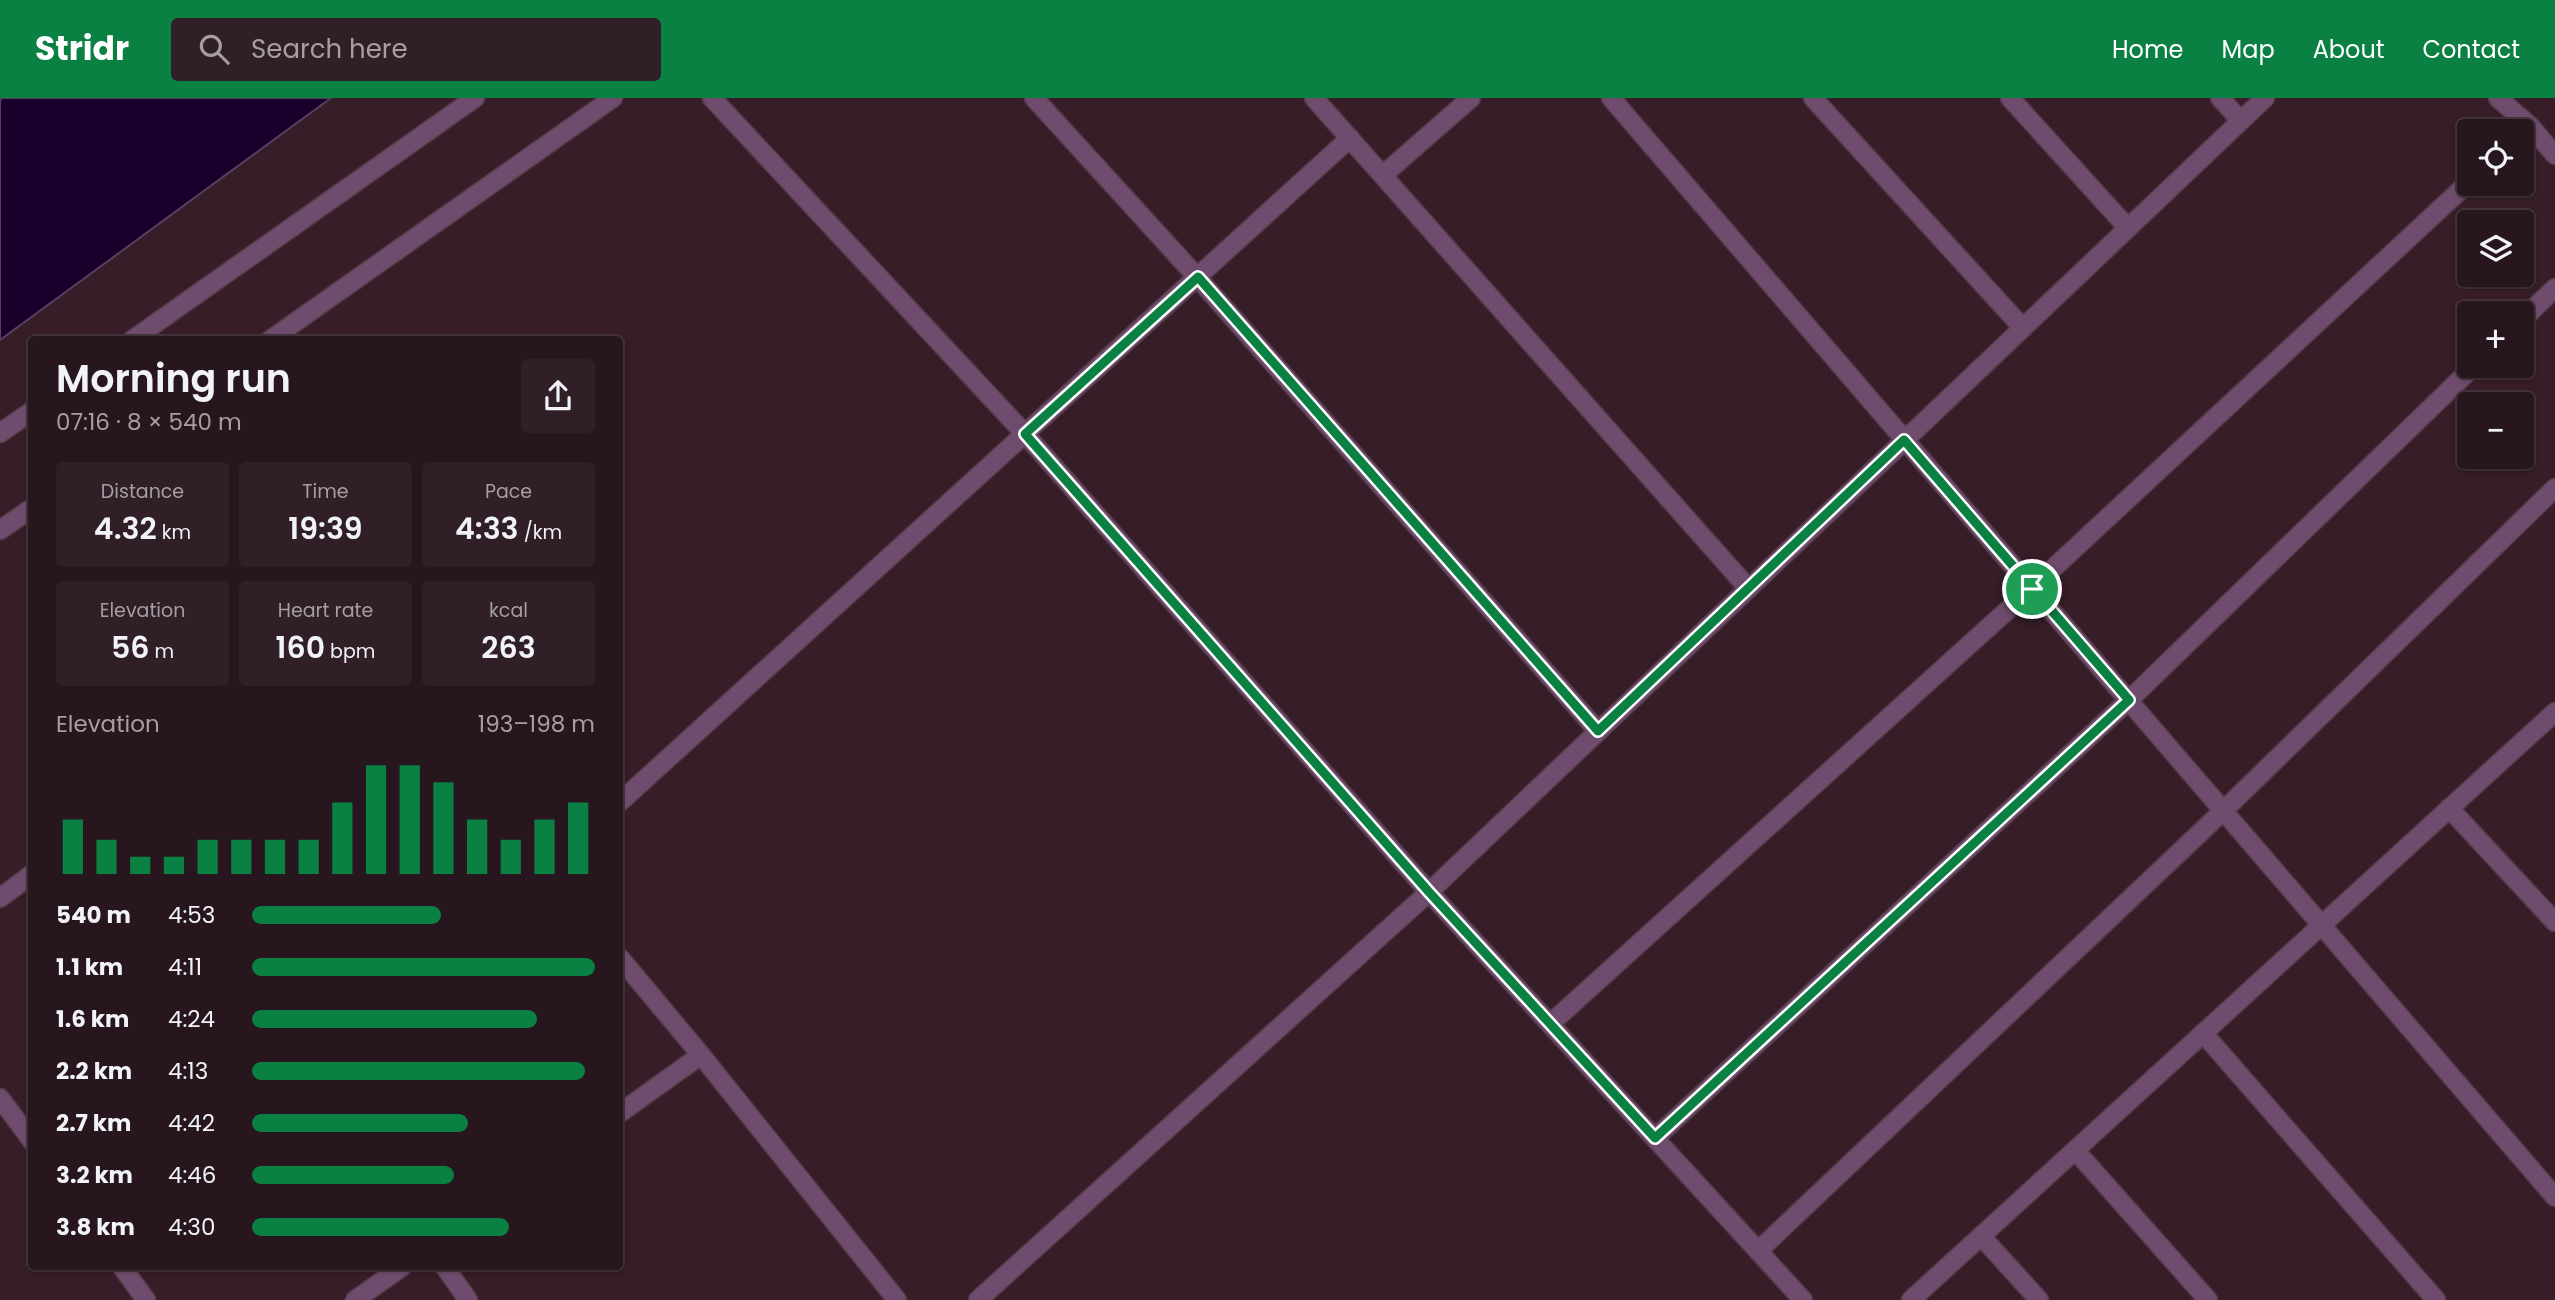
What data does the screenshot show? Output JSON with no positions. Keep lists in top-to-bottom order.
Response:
{
  "page": {
    "header": "Stridr",
    "search": "Search here",
    "nav": [
      "Home",
      "Map",
      "About",
      "Contact"
    ],
    "map_buttons": ["+", "−"],
    "heading": ["Morning run", "07:16 · 8 × 540 m"],
    "stats": [
      ["Distance", "4.32 km"],
      ["Time", "19:39"],
      ["Pace", "4:33 /km"],
      ["Elevation", "56 m"],
      ["Heart rate", "160 bpm"],
      ["kcal", "263"]
    ],
    "chart": ["Elevation", "193–198 m"],
    "list": [
      {
        "name": "540 m",
        "note": "4:53"
      },
      {
        "name": "1.1 km",
        "note": "4:11"
      },
      {
        "name": "1.6 km",
        "note": "4:24"
      },
      {
        "name": "2.2 km",
        "note": "4:13"
      },
      {
        "name": "2.7 km",
        "note": "4:42"
      },
      {
        "name": "3.2 km",
        "note": "4:46"
      },
      {
        "name": "3.8 km",
        "note": "4:30"
      }
    ]
  }
}
